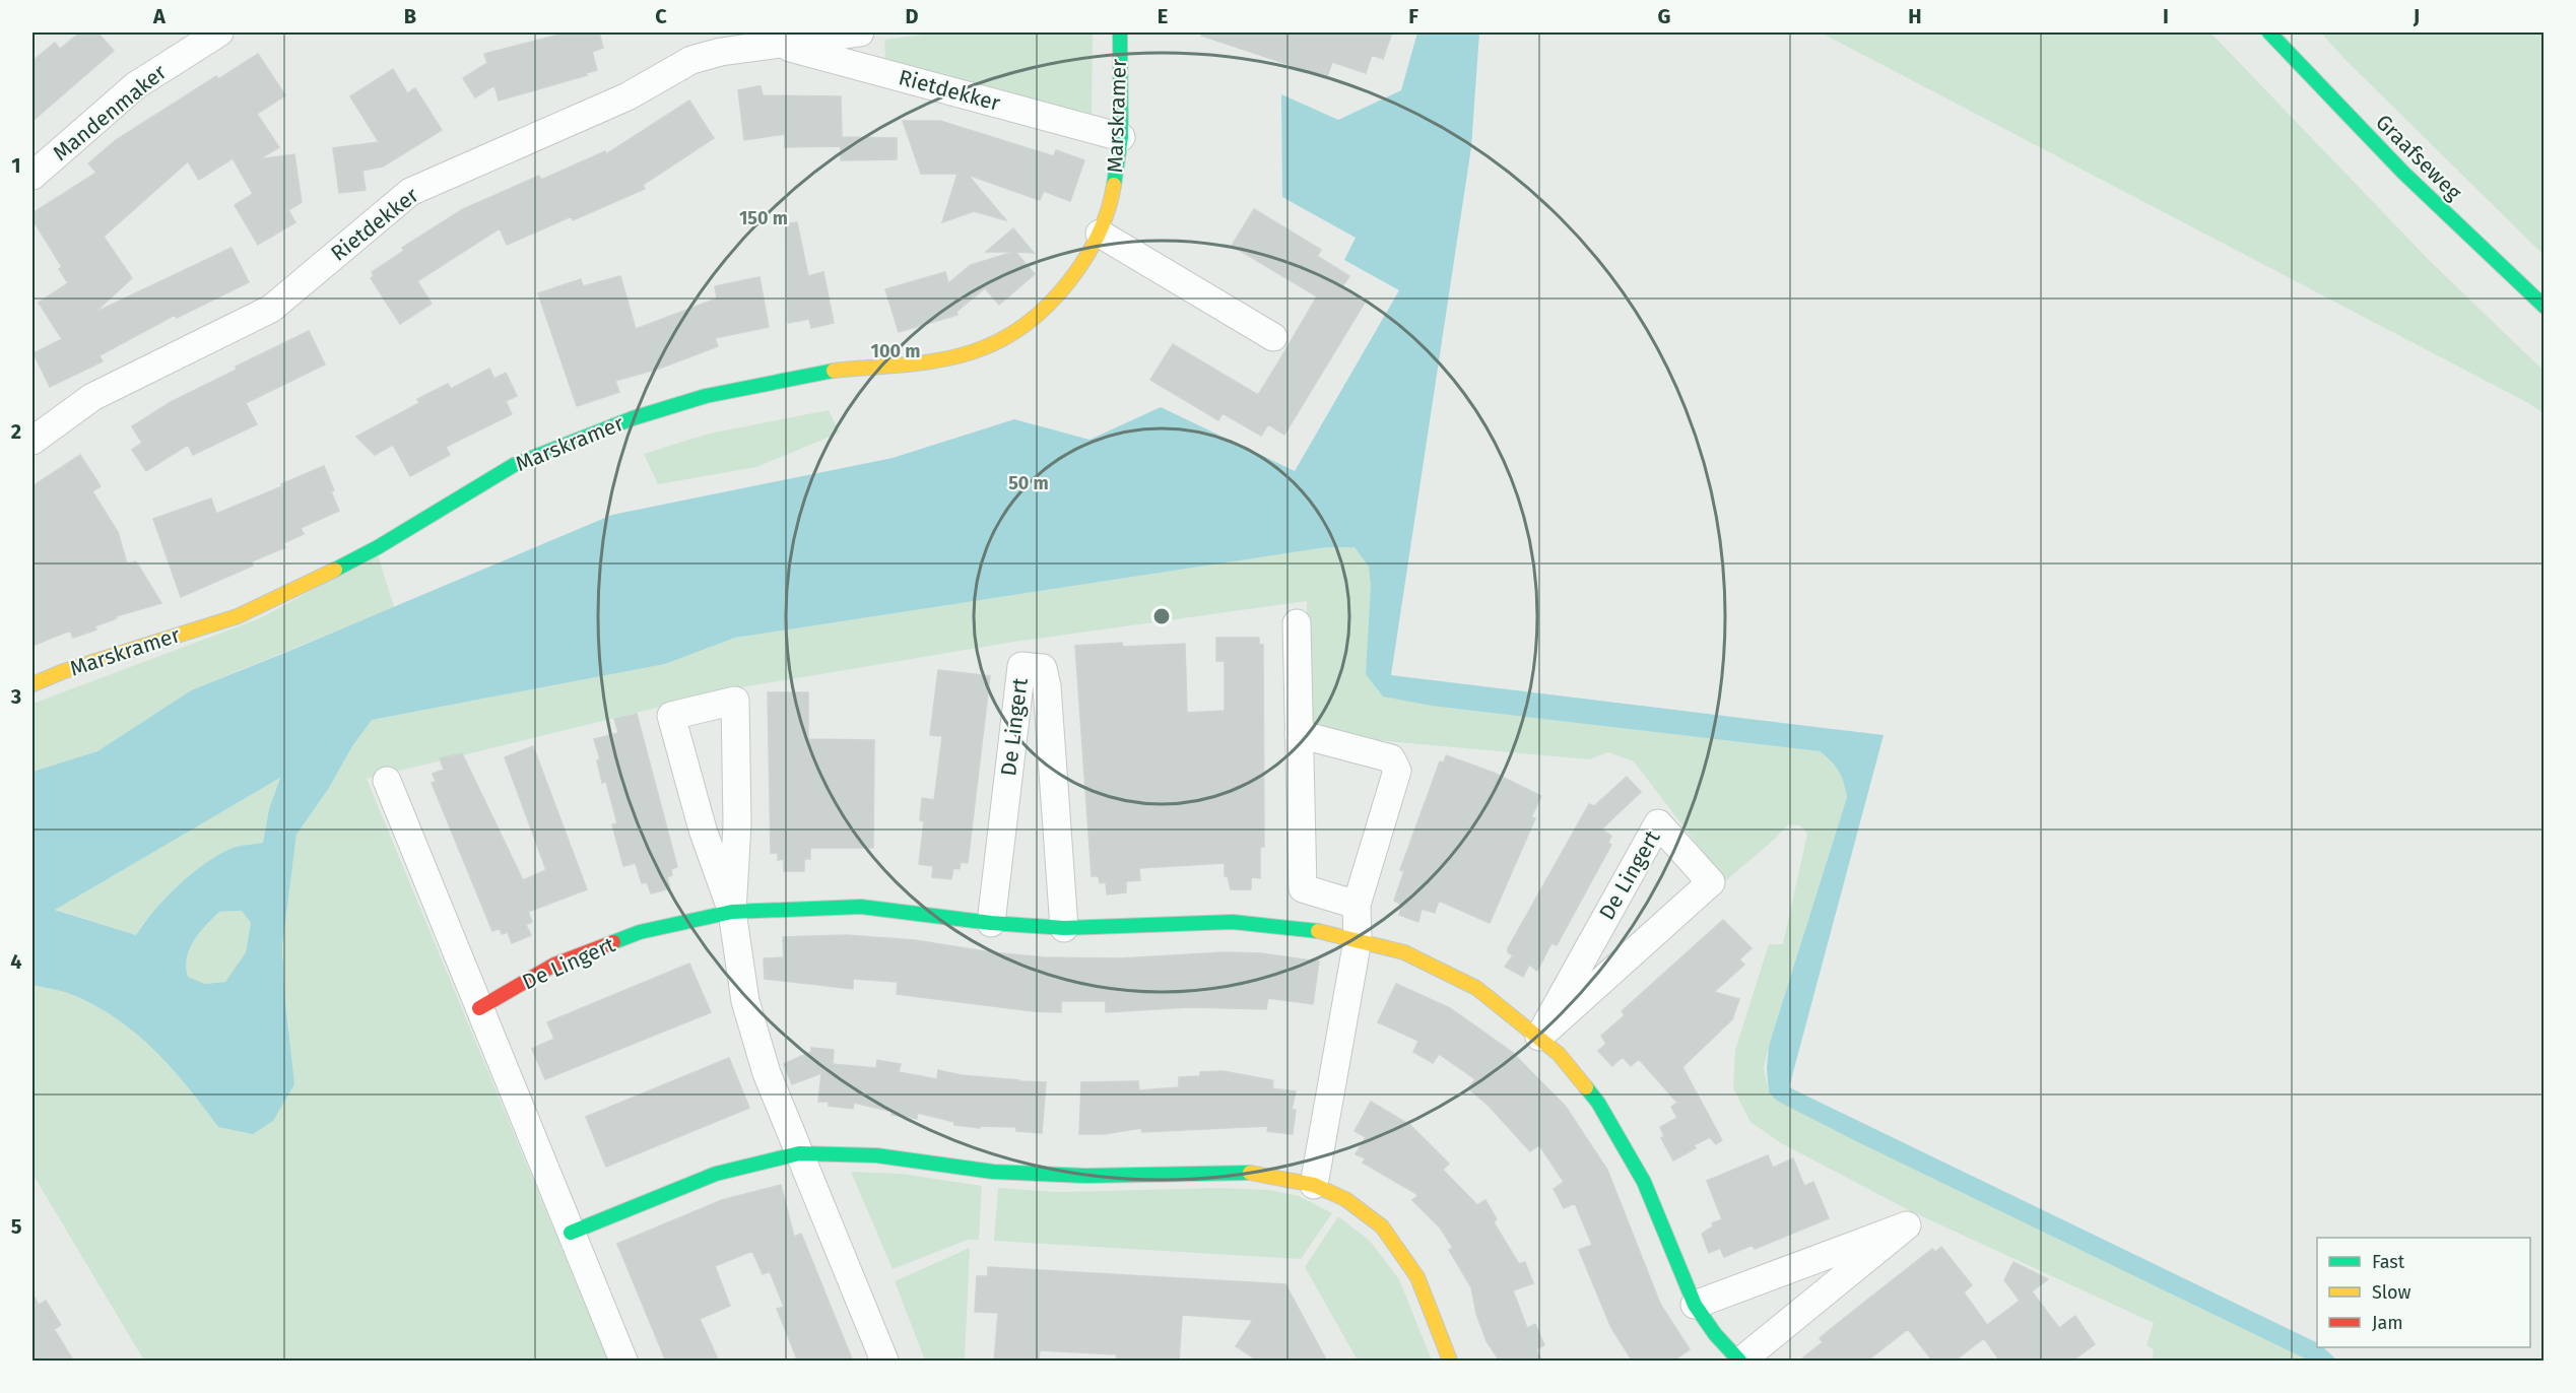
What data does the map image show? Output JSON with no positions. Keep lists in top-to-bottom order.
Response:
{
  "streets": {
    "street": [
      "Rietdekker",
      "Mandenmaker",
      "Marskramer",
      "Graafseweg",
      "De Lingert"
    ]
  },
  "crossings": [
    ["Rietdekker", "Marskramer"]
  ],
  "legend": ["Fast", "Slow", "Jam"],
  "grid": {
    "columns": [
      "A",
      "B",
      "C",
      "D",
      "E",
      "F",
      "G",
      "H",
      "I",
      "J"
    ],
    "rows": [
      "1",
      "2",
      "3",
      "4",
      "5"
    ]
  },
  "rings": ["150 m", "100 m", "50 m"]
}
